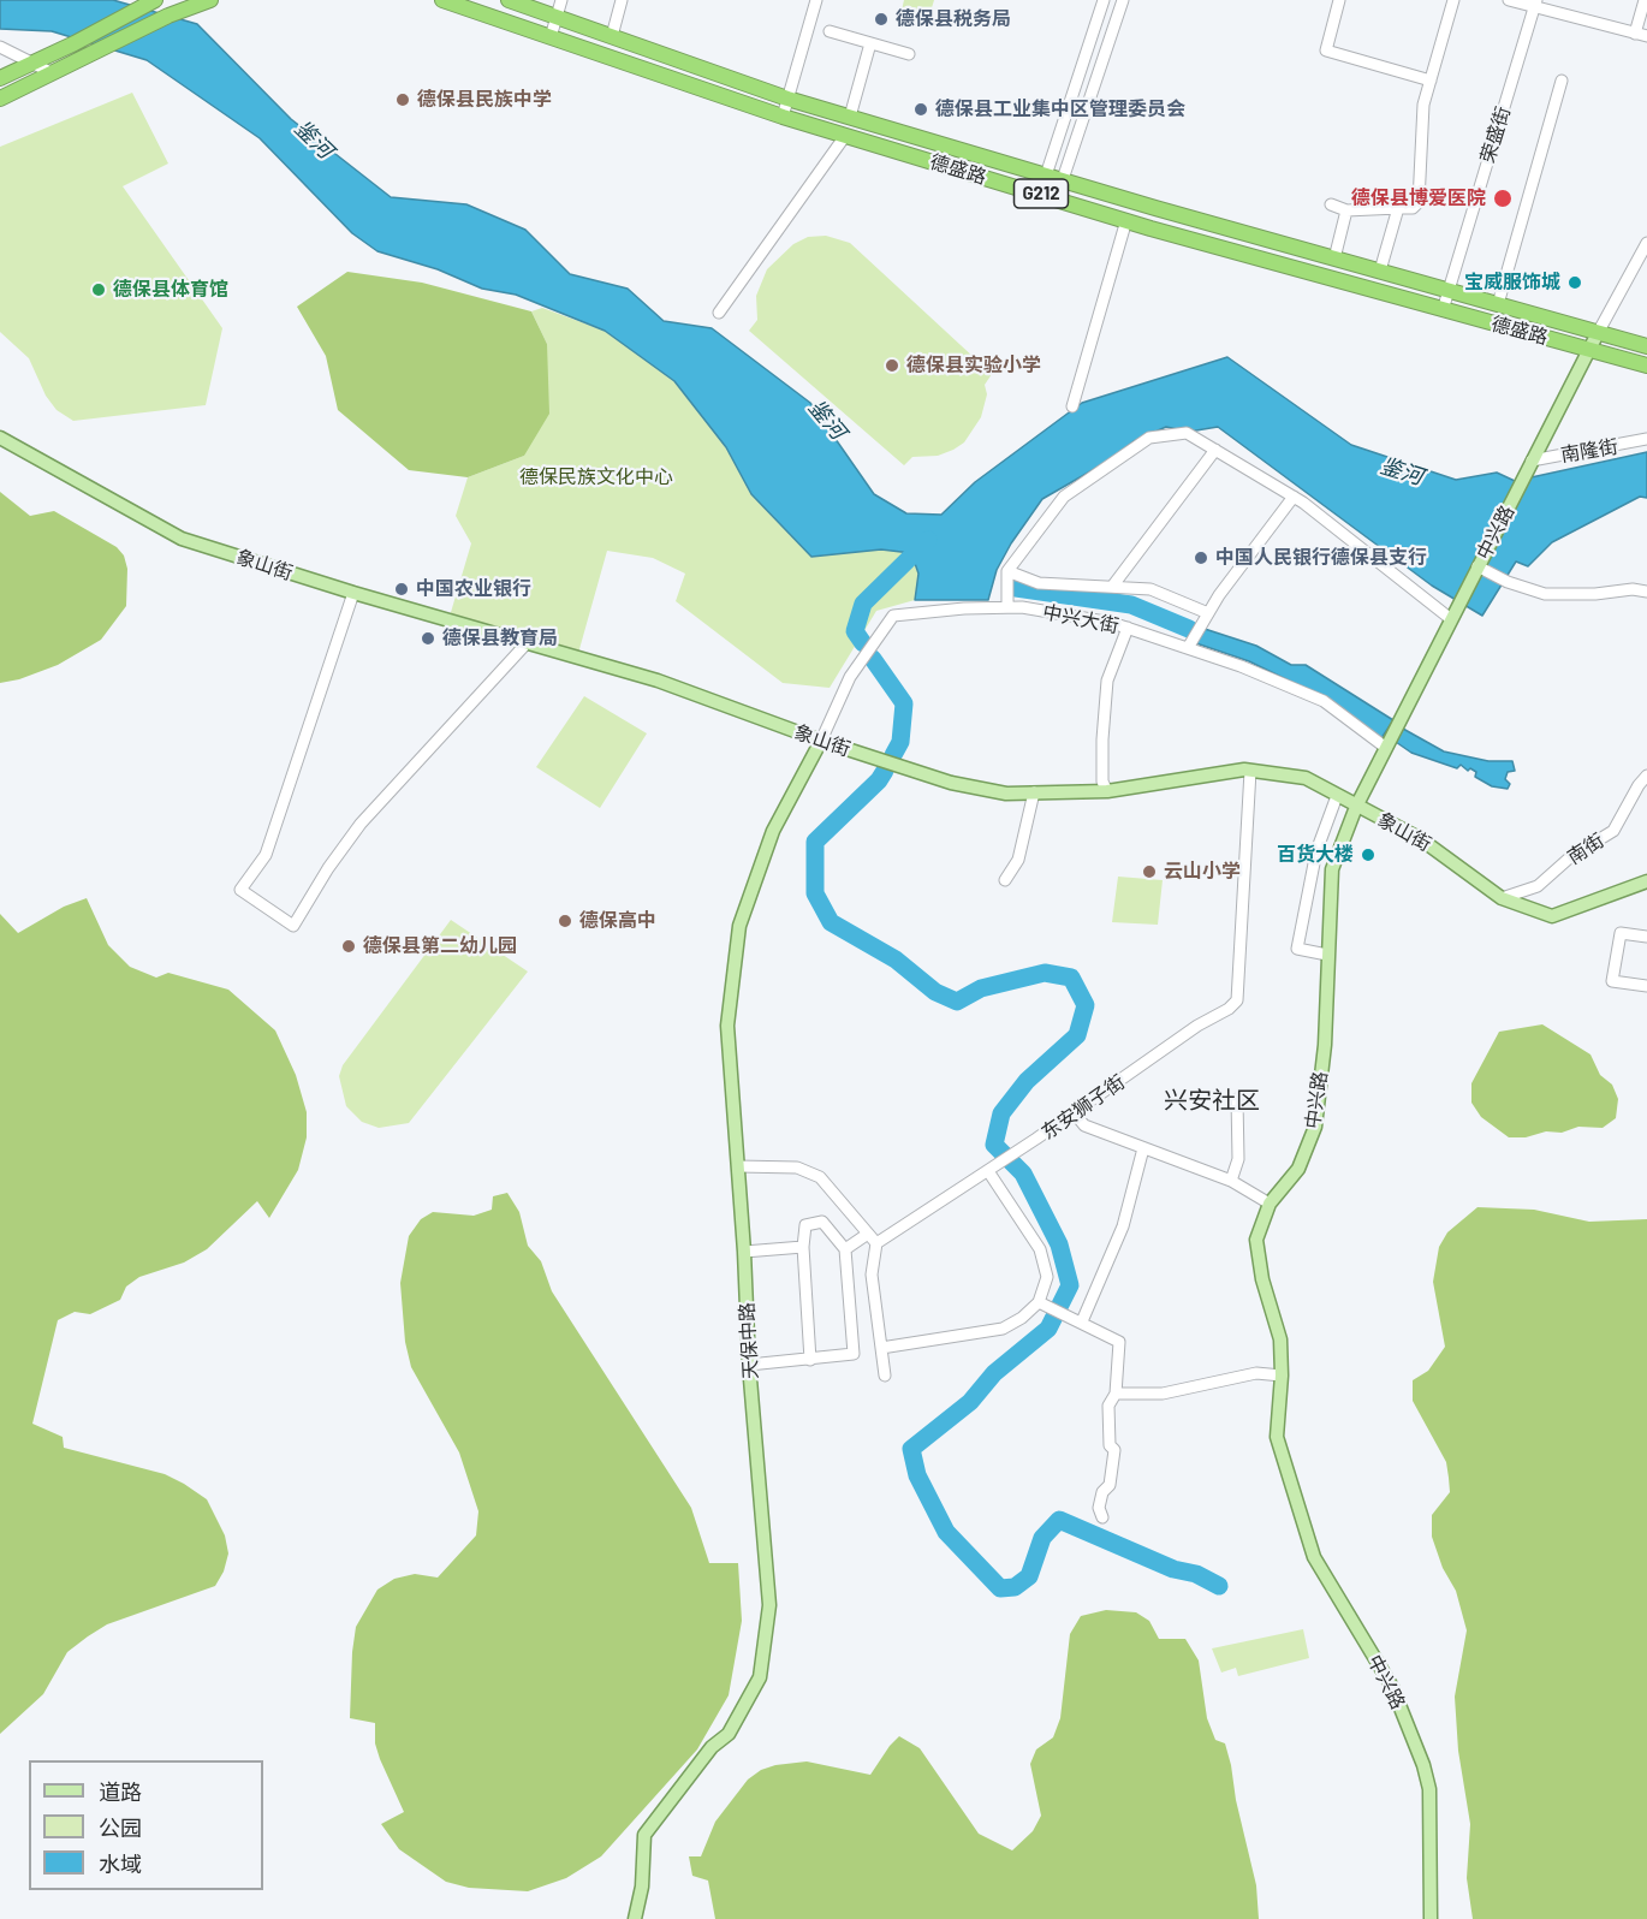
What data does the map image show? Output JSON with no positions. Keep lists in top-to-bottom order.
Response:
{
  "streets": {
    "highway": ["德盛路", "G212"],
    "main road": ["中兴路", "象山街", "天保中路"],
    "street": [
      "荣盛街",
      "南隆街",
      "中兴大街",
      "南街",
      "东安狮子街"
    ]
  },
  "crossings": [
    ["荣盛街", "德盛路"],
    ["荣盛街", "G212"],
    ["德盛路", "中兴路"],
    ["G212", "中兴路"],
    ["南隆街", "中兴路"],
    ["中兴路", "象山街"],
    ["中兴路", "中兴大街"],
    ["象山街", "中兴大街"],
    ["象山街", "南街"],
    ["象山街", "东安狮子街"],
    ["象山街", "天保中路"],
    ["中兴大街", "天保中路"]
  ],
  "districts": ["兴安社区"],
  "water": ["鉴河"],
  "parks": ["德保民族文化中心"],
  "places": [
    "德保县税务局",
    "德保县民族中学",
    "德保县工业集中区管理委员会",
    "德保县博爱医院",
    "宝威服饰城",
    "德保县体育馆",
    "德保县实验小学",
    "中国人民银行德保县支行",
    "中国农业银行",
    "德保县教育局",
    "百货大楼",
    "云山小学",
    "德保高中",
    "德保县第二幼儿园"
  ],
  "legend": ["道路", "公园", "水域"]
}
